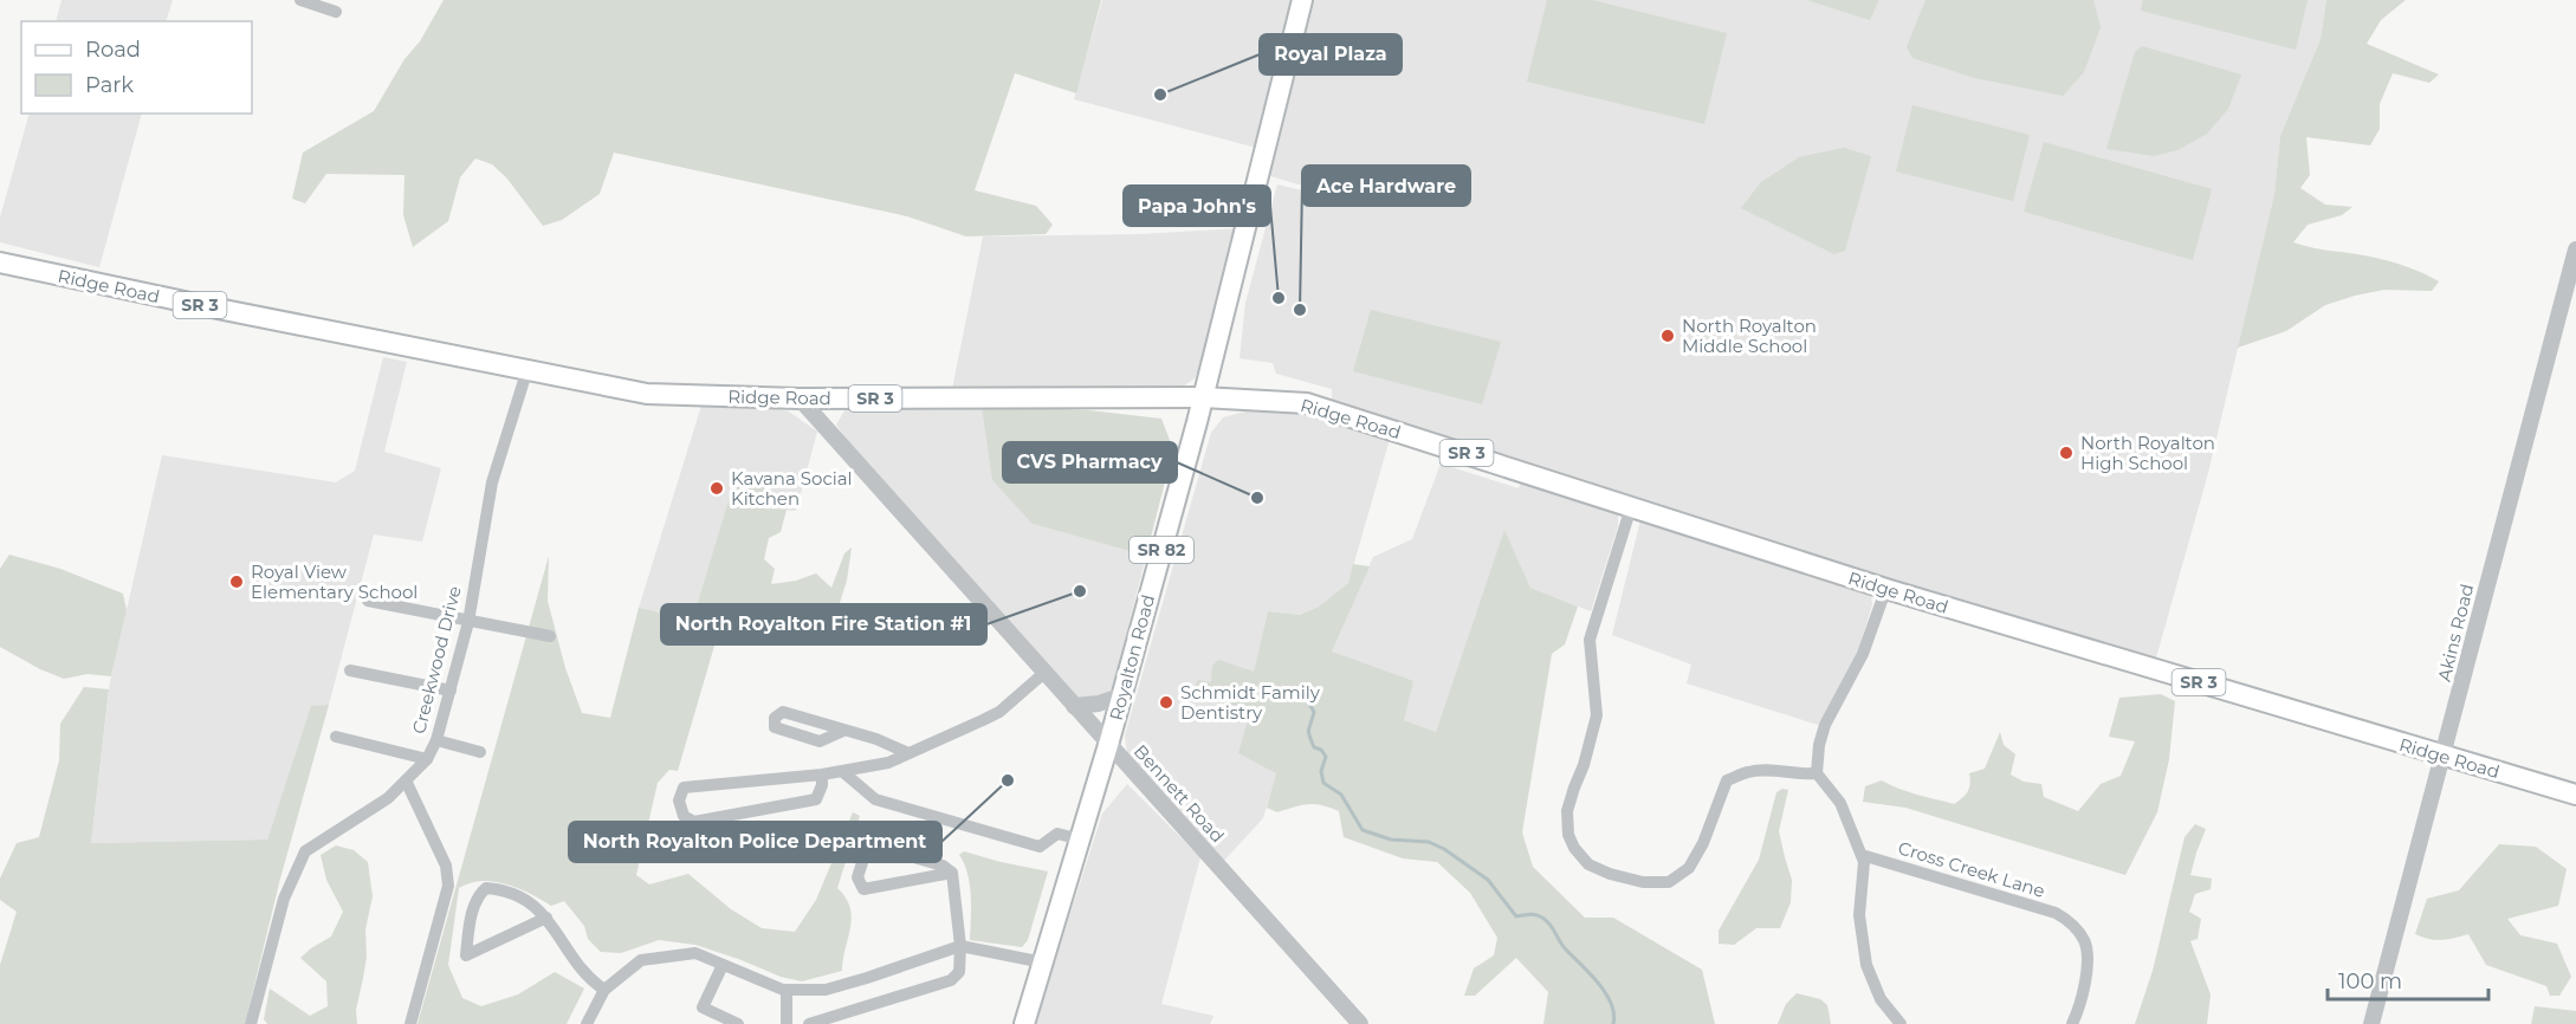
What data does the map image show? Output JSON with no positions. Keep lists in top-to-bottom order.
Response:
{
  "streets": {
    "main road": [
      "Ridge Road",
      "SR 3",
      "SR 82",
      "Royalton Road"
    ],
    "street": [
      "Akins Road",
      "Creekwood Drive",
      "Bennett Road",
      "Cross Creek Lane"
    ]
  },
  "crossings": [
    ["Ridge Road", "Akins Road"],
    ["Ridge Road", "Royalton Road"],
    ["Ridge Road", "Creekwood Drive"],
    ["Ridge Road", "Bennett Road"],
    ["Royalton Road", "Bennett Road"]
  ],
  "places": [
    "Royal Plaza",
    "Papa John's",
    "Ace Hardware",
    "North Royalton Middle School",
    "North Royalton High School",
    "Kavana Social Kitchen",
    "CVS Pharmacy",
    "Royal View Elementary School",
    "North Royalton Fire Station #1",
    "Schmidt Family Dentistry",
    "North Royalton Police Department"
  ],
  "legend": ["Road", "Park"],
  "scale_bar": "100 m"
}
